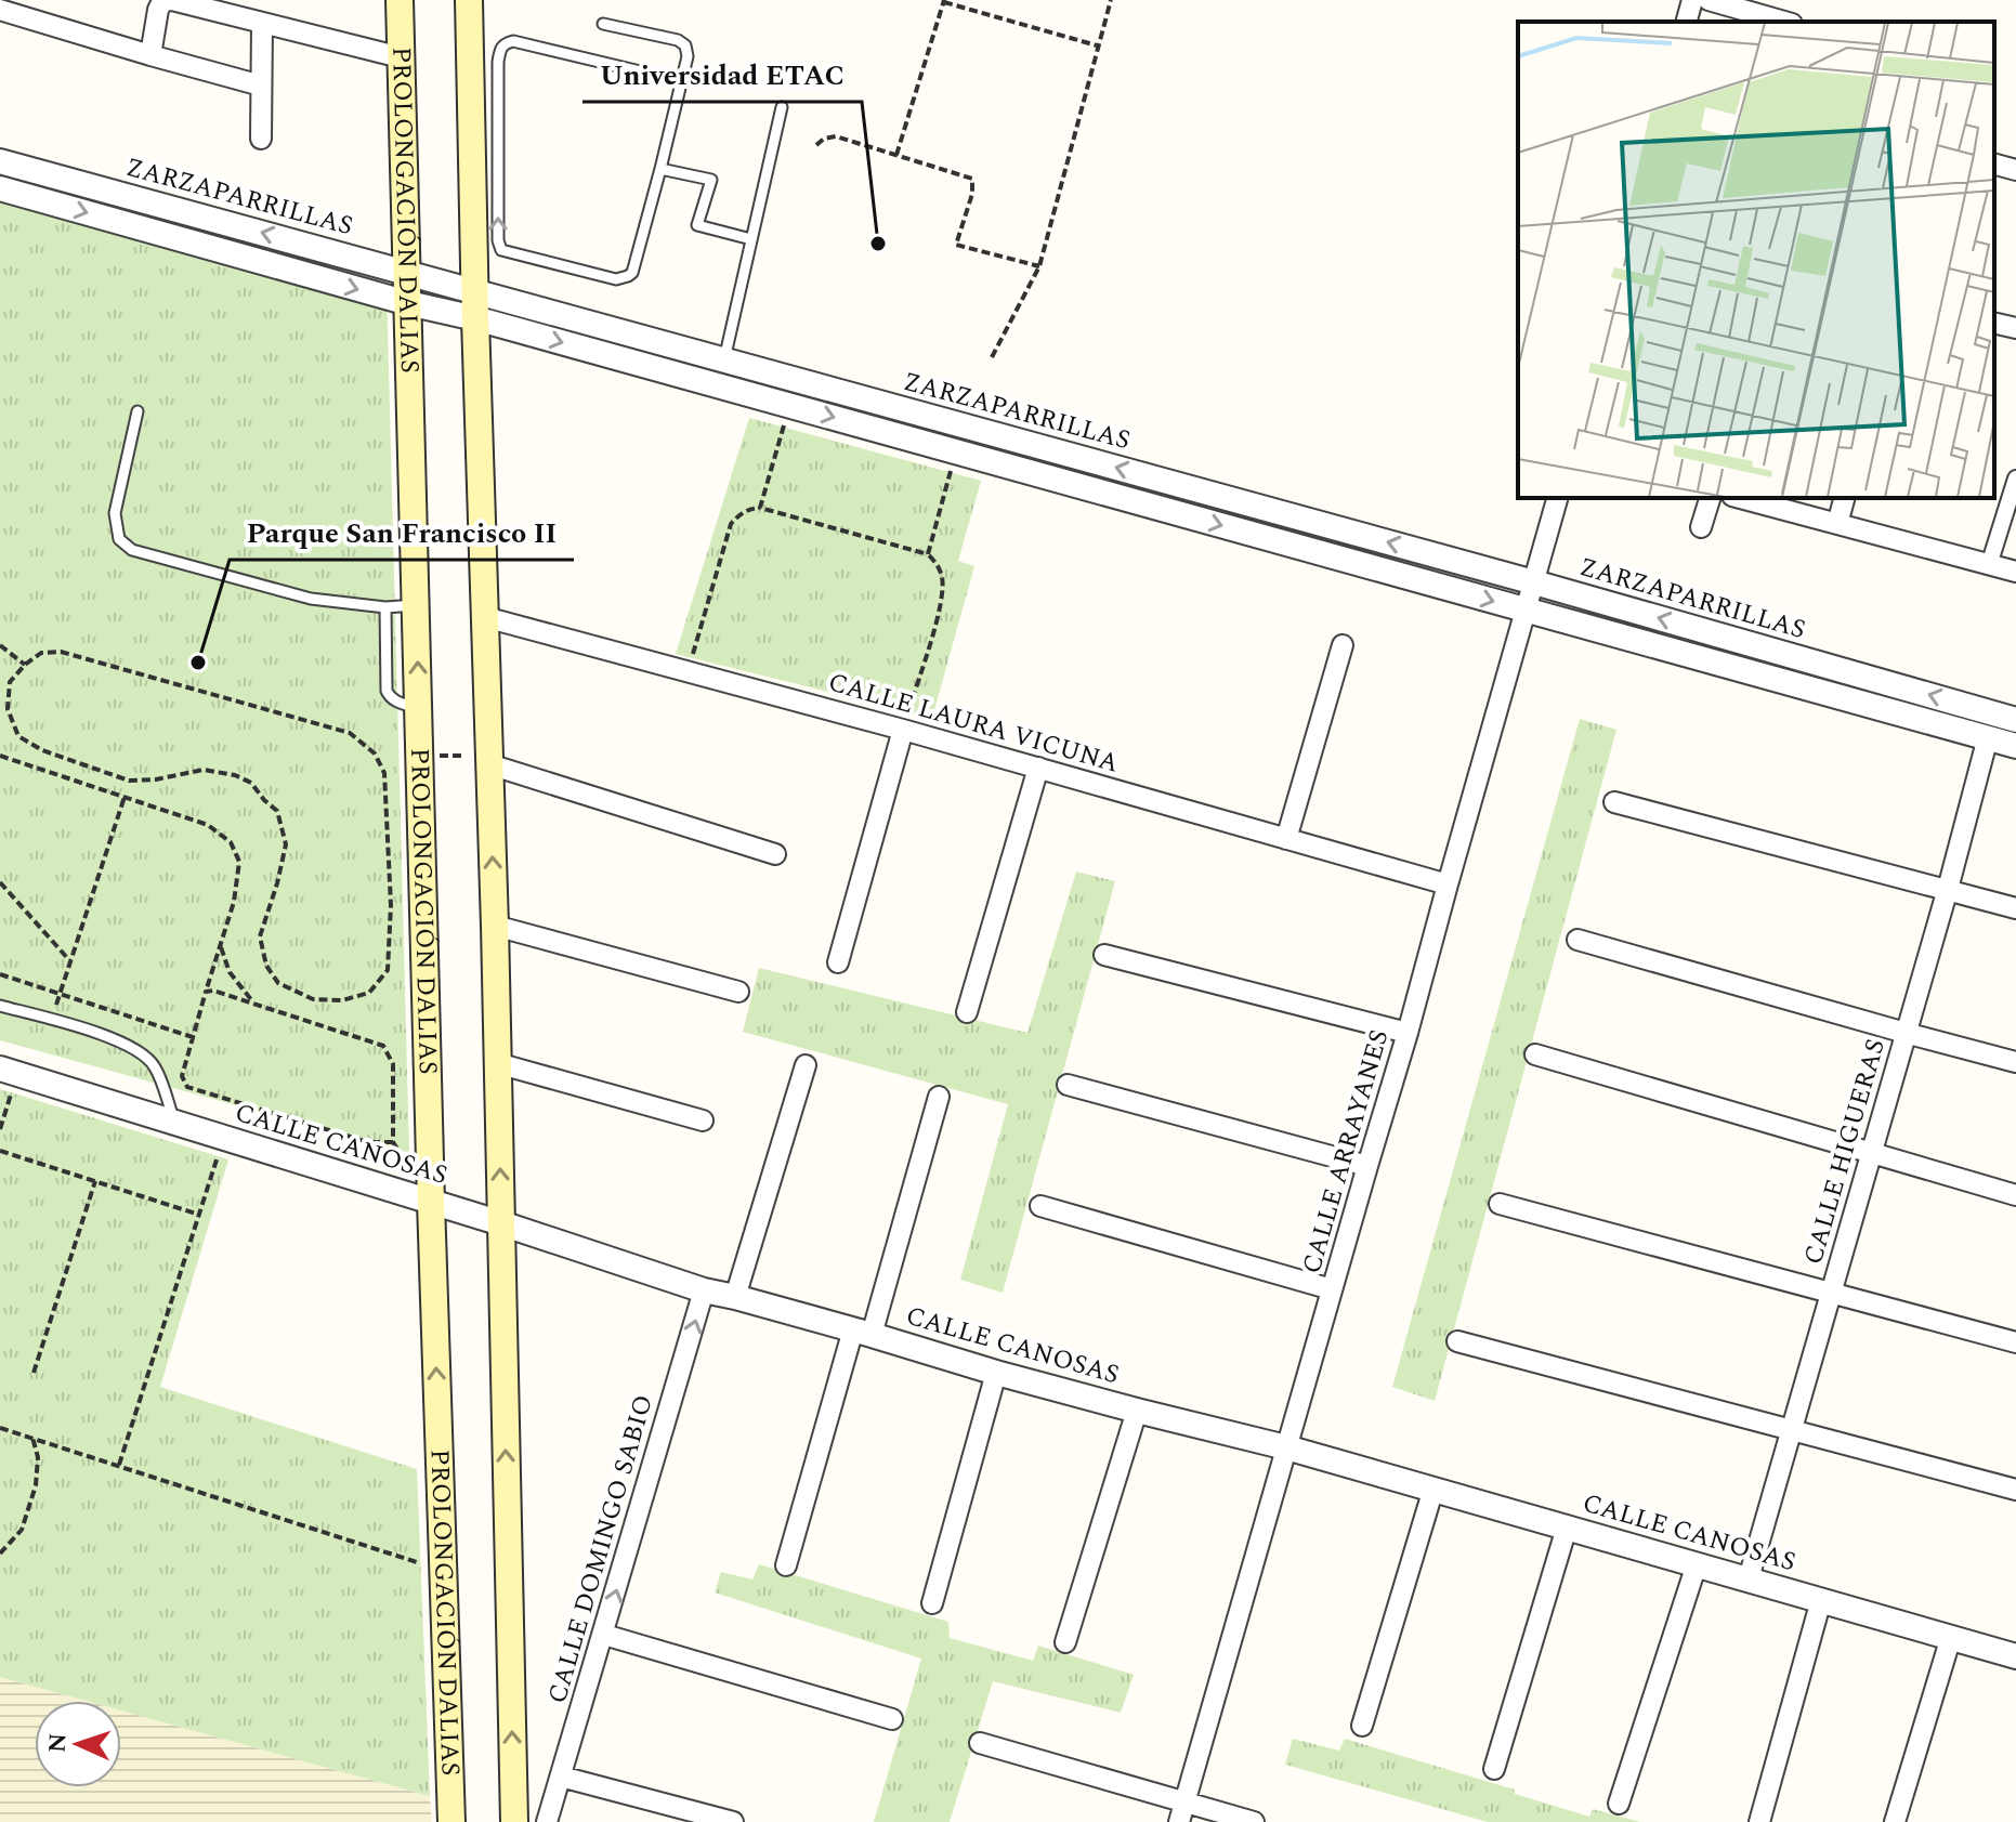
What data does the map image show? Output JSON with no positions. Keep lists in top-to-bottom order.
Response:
{
  "streets": {
    "main road": ["PROLONGACIÓN DALIAS"],
    "street": [
      "ZARZAPARRILLAS",
      "CALLE LAURA VICUNA",
      "CALLE CANOSAS",
      "CALLE ARRAYANES",
      "CALLE HIGUERAS",
      "CALLE DOMINGO SABIO"
    ]
  },
  "crossings": [
    ["ZARZAPARRILLAS", "PROLONGACIÓN DALIAS"],
    ["ZARZAPARRILLAS", "CALLE ARRAYANES"],
    ["ZARZAPARRILLAS", "CALLE HIGUERAS"],
    ["PROLONGACIÓN DALIAS", "CALLE CANOSAS"],
    ["CALLE LAURA VICUNA", "CALLE ARRAYANES"],
    ["CALLE CANOSAS", "CALLE ARRAYANES"],
    ["CALLE CANOSAS", "CALLE HIGUERAS"],
    ["CALLE CANOSAS", "CALLE DOMINGO SABIO"]
  ],
  "places": ["Universidad ETAC", "Parque San Francisco II"],
  "north": "left"
}
